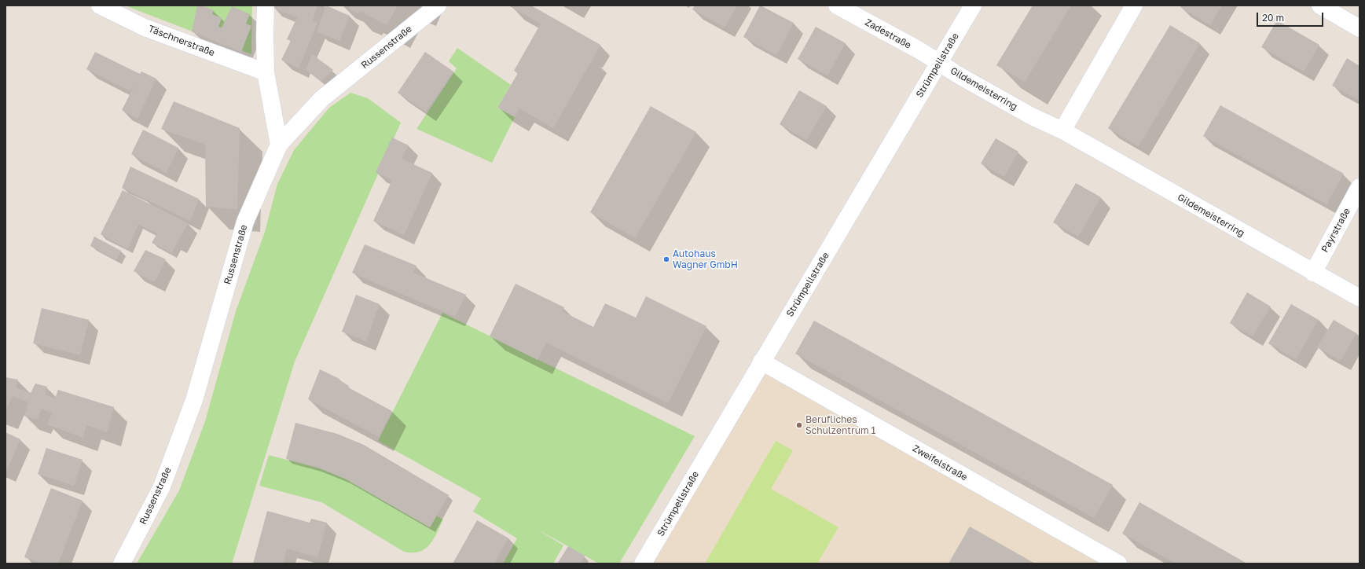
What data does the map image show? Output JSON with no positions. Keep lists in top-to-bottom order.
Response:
{
  "streets": {
    "street": [
      "Zadestraße",
      "Täschnerstraße",
      "Russenstraße",
      "Strümpellstraße",
      "Gildemeisterring",
      "Payrstraße",
      "Zweifelstraße"
    ]
  },
  "crossings": [
    ["Zadestraße", "Strümpellstraße"],
    ["Zadestraße", "Gildemeisterring"],
    ["Strümpellstraße", "Gildemeisterring"],
    ["Strümpellstraße", "Zweifelstraße"],
    ["Gildemeisterring", "Payrstraße"]
  ],
  "places": ["Autohaus Wagner GmbH", "Berufliches Schulzentrum 1"],
  "scale_bar": "20 m"
}
